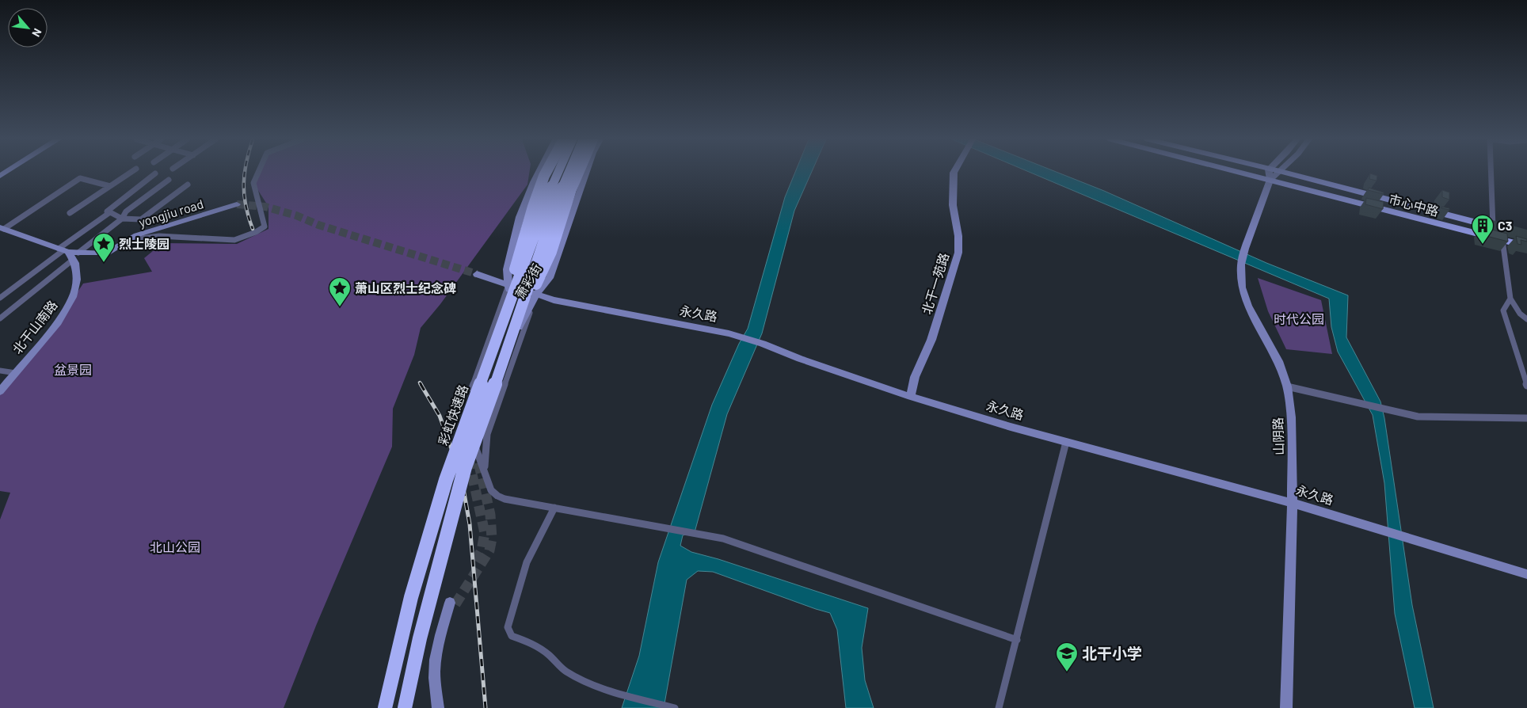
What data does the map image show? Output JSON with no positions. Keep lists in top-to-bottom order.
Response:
{
  "streets": {
    "highway": ["彩虹快速路"],
    "main road": ["市心中路"],
    "street": [
      "yongjiu road",
      "萧彩街",
      "北干一苑路",
      "永久路",
      "北干山南路",
      "山阴路"
    ]
  },
  "crossings": [
    ["市心中路", "山阴路"],
    ["yongjiu road", "北干山南路"],
    ["萧彩街", "永久路"],
    ["北干一苑路", "永久路"],
    ["永久路", "山阴路"]
  ],
  "parks": ["时代公园", "盆景园", "北山公园"],
  "places": {
    "building": ["C3"],
    "place": ["烈士陵园", "萧山区烈士纪念碑"],
    "school or university": ["北干小学"]
  },
  "north": "bottom right"
}
